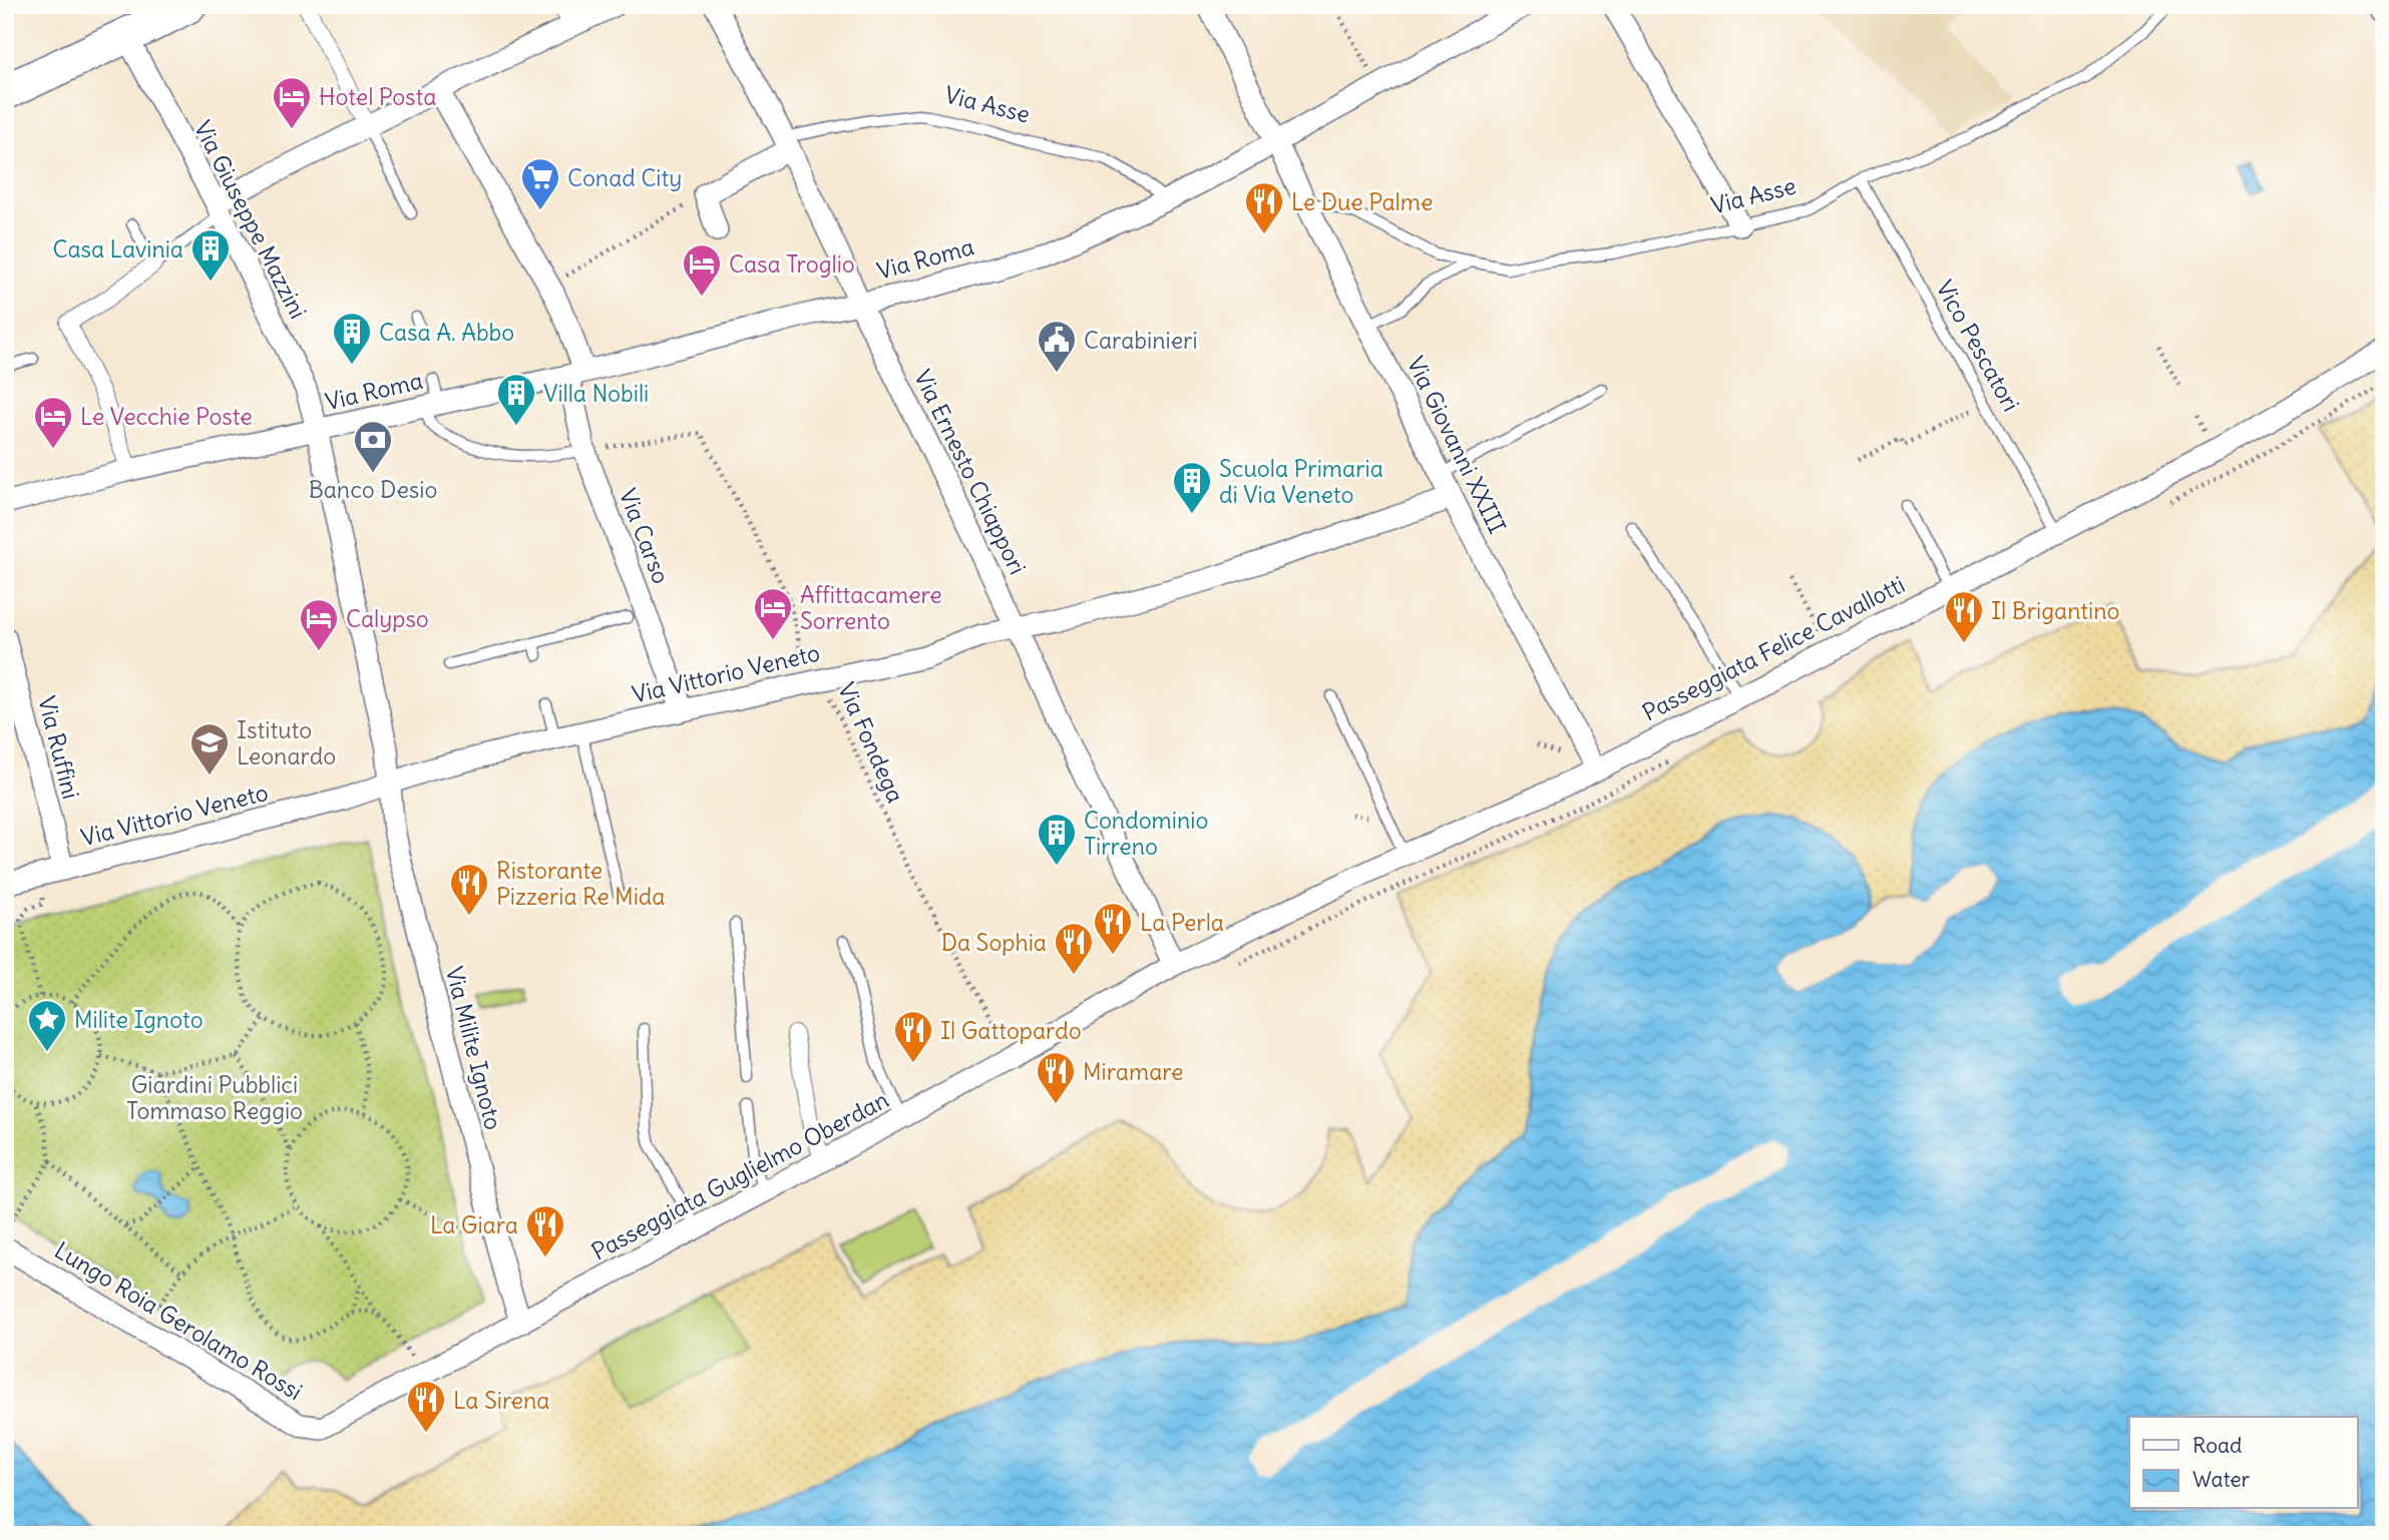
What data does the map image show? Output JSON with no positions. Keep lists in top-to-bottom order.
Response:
{
  "streets": {
    "street": [
      "Via Asse",
      "Via Giuseppe Mazzini",
      "Via Roma",
      "Via Giovanni XXIII",
      "Via Ernesto Chiappori",
      "Via Carso",
      "Passeggiata Felice Cavallotti",
      "Via Vittorio Veneto",
      "Via Ruffini",
      "Via Milite Ignoto",
      "Passeggiata Guglielmo Oberdan",
      "Lungo Roia Gerolamo Rossi"
    ],
    "lane": ["Vico Pescatori"],
    "path": ["Via Fondega"]
  },
  "crossings": [
    ["Via Asse", "Via Roma"],
    ["Via Asse", "Vico Pescatori"],
    ["Via Asse", "Via Giovanni XXIII"],
    ["Via Asse", "Via Ernesto Chiappori"],
    ["Via Giuseppe Mazzini", "Via Roma"],
    ["Via Giuseppe Mazzini", "Via Vittorio Veneto"],
    ["Via Giuseppe Mazzini", "Via Milite Ignoto"],
    ["Via Roma", "Via Giovanni XXIII"],
    ["Via Roma", "Via Ernesto Chiappori"],
    ["Via Roma", "Via Carso"],
    ["Vico Pescatori", "Passeggiata Felice Cavallotti"],
    ["Via Giovanni XXIII", "Passeggiata Felice Cavallotti"],
    ["Via Giovanni XXIII", "Via Vittorio Veneto"],
    ["Via Ernesto Chiappori", "Passeggiata Felice Cavallotti"],
    ["Via Ernesto Chiappori", "Via Vittorio Veneto"],
    ["Via Ernesto Chiappori", "Passeggiata Guglielmo Oberdan"],
    ["Via Carso", "Via Vittorio Veneto"],
    ["Via Carso", "Via Fondega"],
    ["Passeggiata Felice Cavallotti", "Passeggiata Guglielmo Oberdan"],
    ["Via Vittorio Veneto", "Via Fondega"],
    ["Via Vittorio Veneto", "Via Ruffini"],
    ["Via Vittorio Veneto", "Via Milite Ignoto"],
    ["Via Fondega", "Passeggiata Guglielmo Oberdan"],
    ["Via Milite Ignoto", "Passeggiata Guglielmo Oberdan"],
    ["Passeggiata Guglielmo Oberdan", "Lungo Roia Gerolamo Rossi"]
  ],
  "parks": ["Giardini Pubblici Tommaso Reggio"],
  "places": {
    "hotel": [
      "Hotel Posta",
      "Casa Troglio",
      "Le Vecchie Poste",
      "Affittacamere Sorrento",
      "Calypso"
    ],
    "supermarket": ["Conad City"],
    "restaurant": [
      "Le Due Palme",
      "Il Brigantino",
      "Ristorante Pizzeria Re Mida",
      "La Perla",
      "Da Sophia",
      "Il Gattopardo",
      "Miramare",
      "La Giara",
      "La Sirena"
    ],
    "building": [
      "Casa Lavinia",
      "Casa A. Abbo",
      "Villa Nobili",
      "Scuola Primaria di Via Veneto",
      "Condominio Tirreno"
    ],
    "public building": ["Carabinieri"],
    "bank": ["Banco Desio"],
    "school or university": ["Istituto Leonardo"],
    "place": ["Milite Ignoto"]
  },
  "legend": ["Road", "Water"]
}
